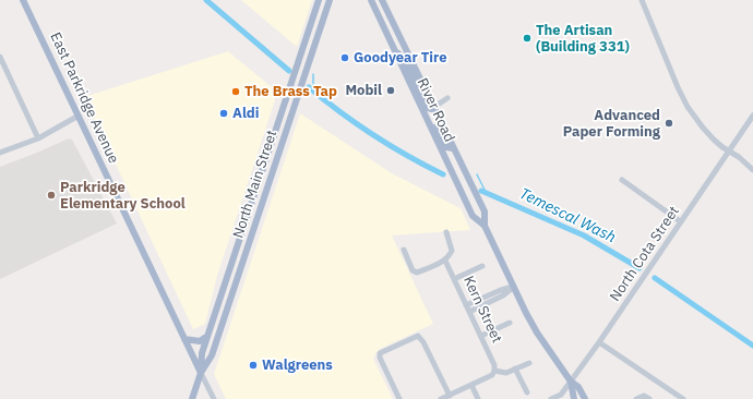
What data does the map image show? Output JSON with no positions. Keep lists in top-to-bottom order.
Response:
{
  "streets": {
    "main road": ["East Parkridge Avenue", "River Road", "North Main Street"],
    "street": ["North Cota Street", "Kern Street"]
  },
  "crossings": [
    ["East Parkridge Avenue", "North Main Street"],
    ["River Road", "North Cota Street"]
  ],
  "water": ["Temescal Wash"],
  "places": [
    "The Artisan (Building 331)",
    "Goodyear Tire",
    "Mobil",
    "The Brass Tap",
    "Aldi",
    "Advanced Paper Forming",
    "Parkridge Elementary School",
    "Walgreens"
  ]
}
